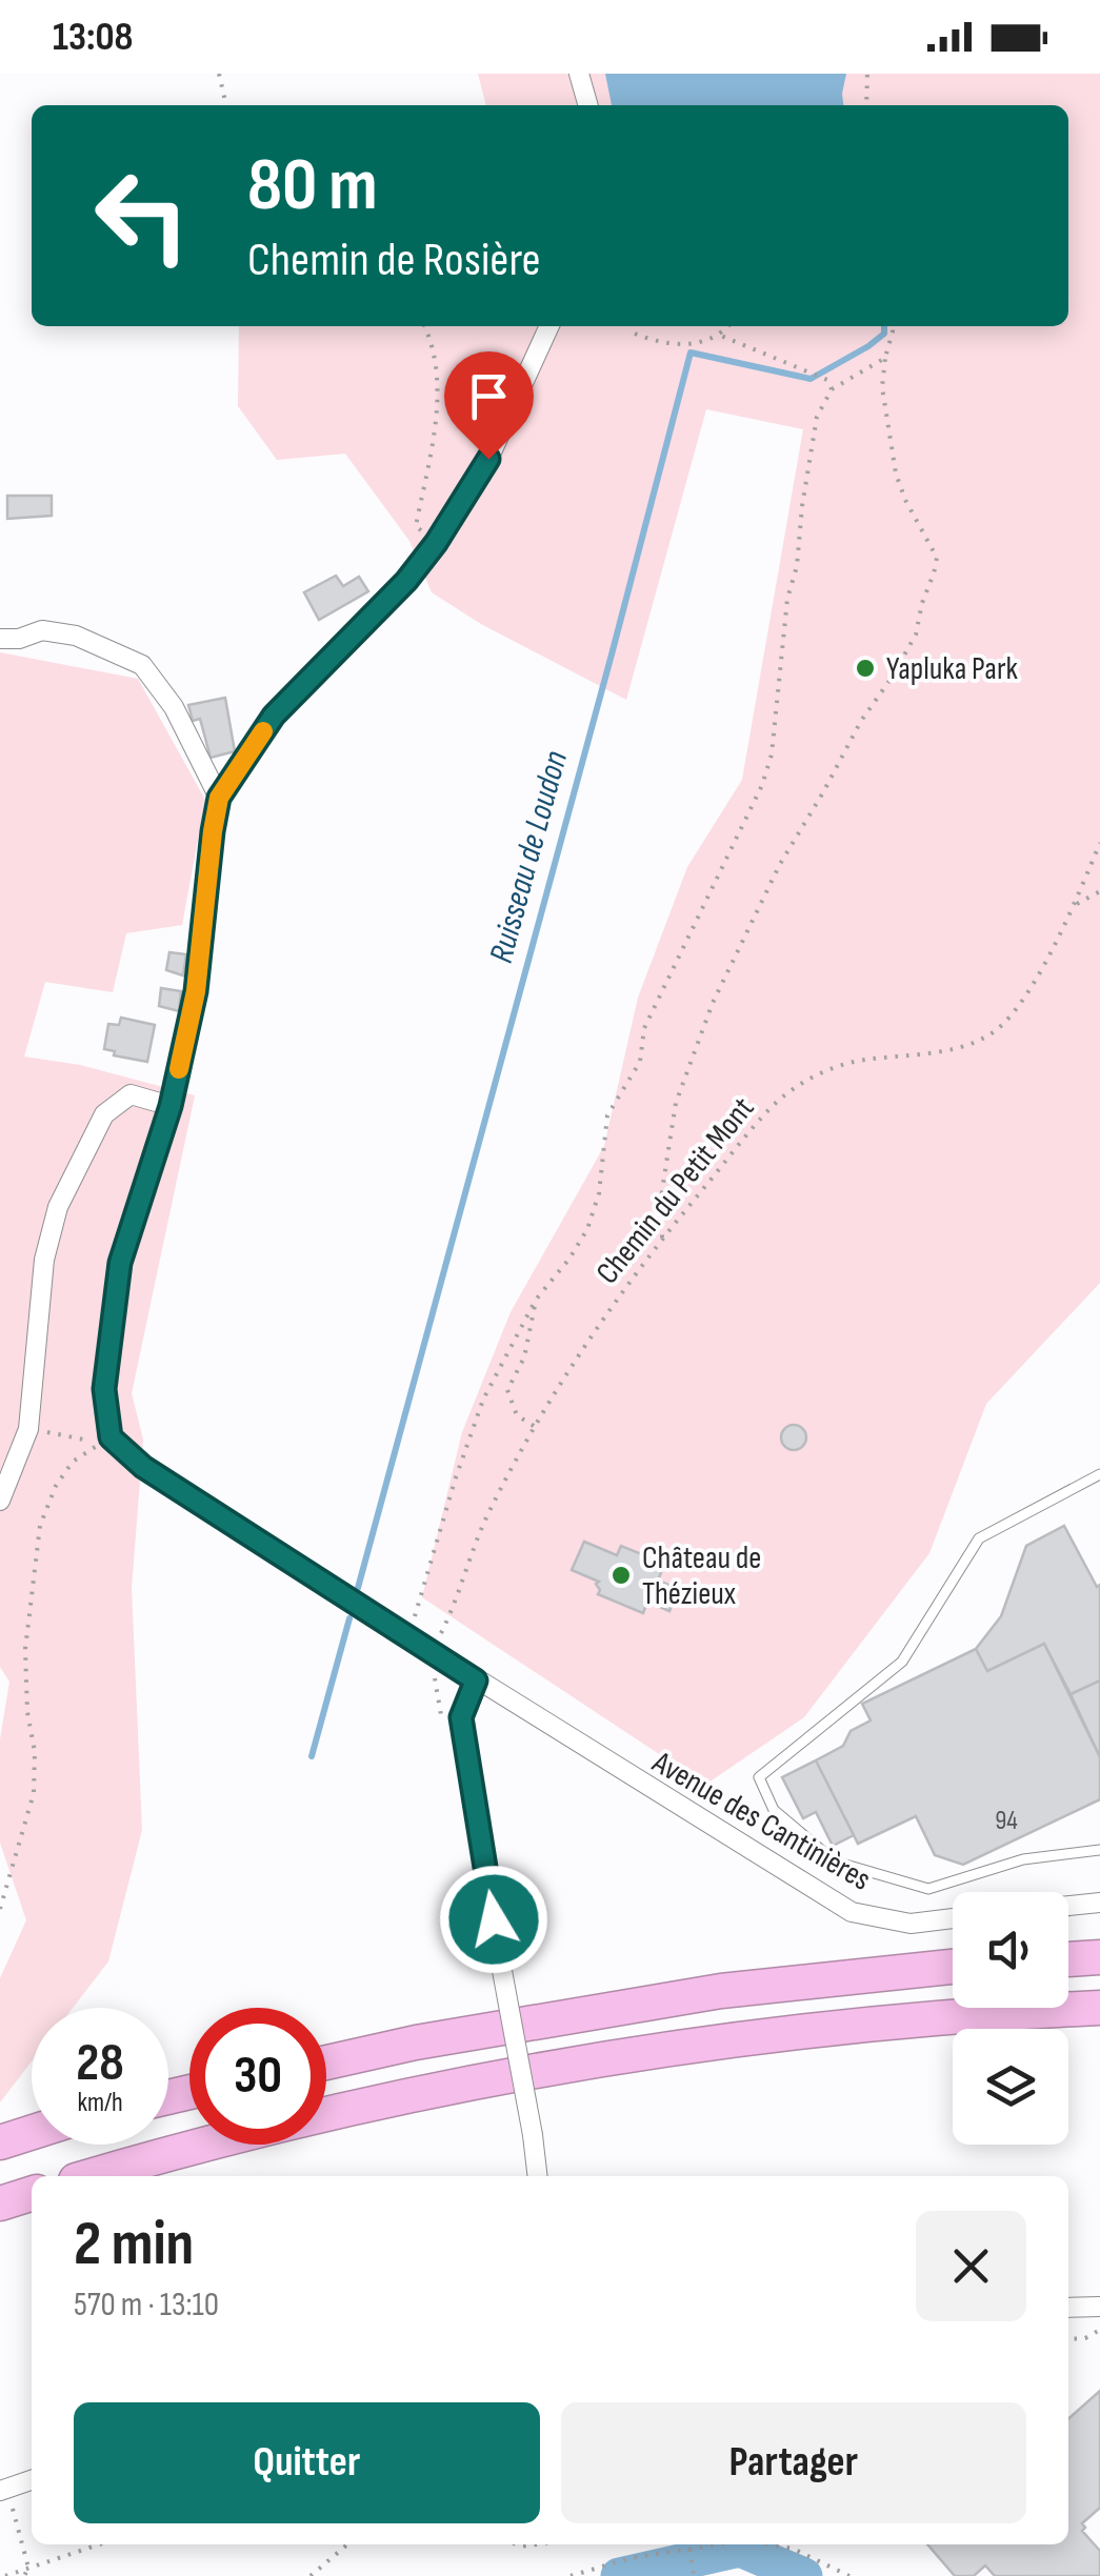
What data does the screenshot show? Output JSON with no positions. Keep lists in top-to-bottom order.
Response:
{
  "streets": {
    "street": ["Avenue des Cantinières"],
    "path": ["Chemin du Petit Mont"]
  },
  "crossings": [
    ["Chemin du Petit Mont", "Avenue des Cantinières"]
  ],
  "water": ["Ruisseau de Loudon"],
  "places": ["Yapluka Park", "Château de Thézieux"],
  "house_numbers": ["94"],
  "page": {
    "status": "13:08",
    "turn": ["80 m", "Chemin de Rosière"],
    "speed": "28 km/h",
    "limit": "30",
    "heading": ["2 min", "570 m · 13:10"],
    "buttons": ["Quitter", "Partager"]
  }
}
